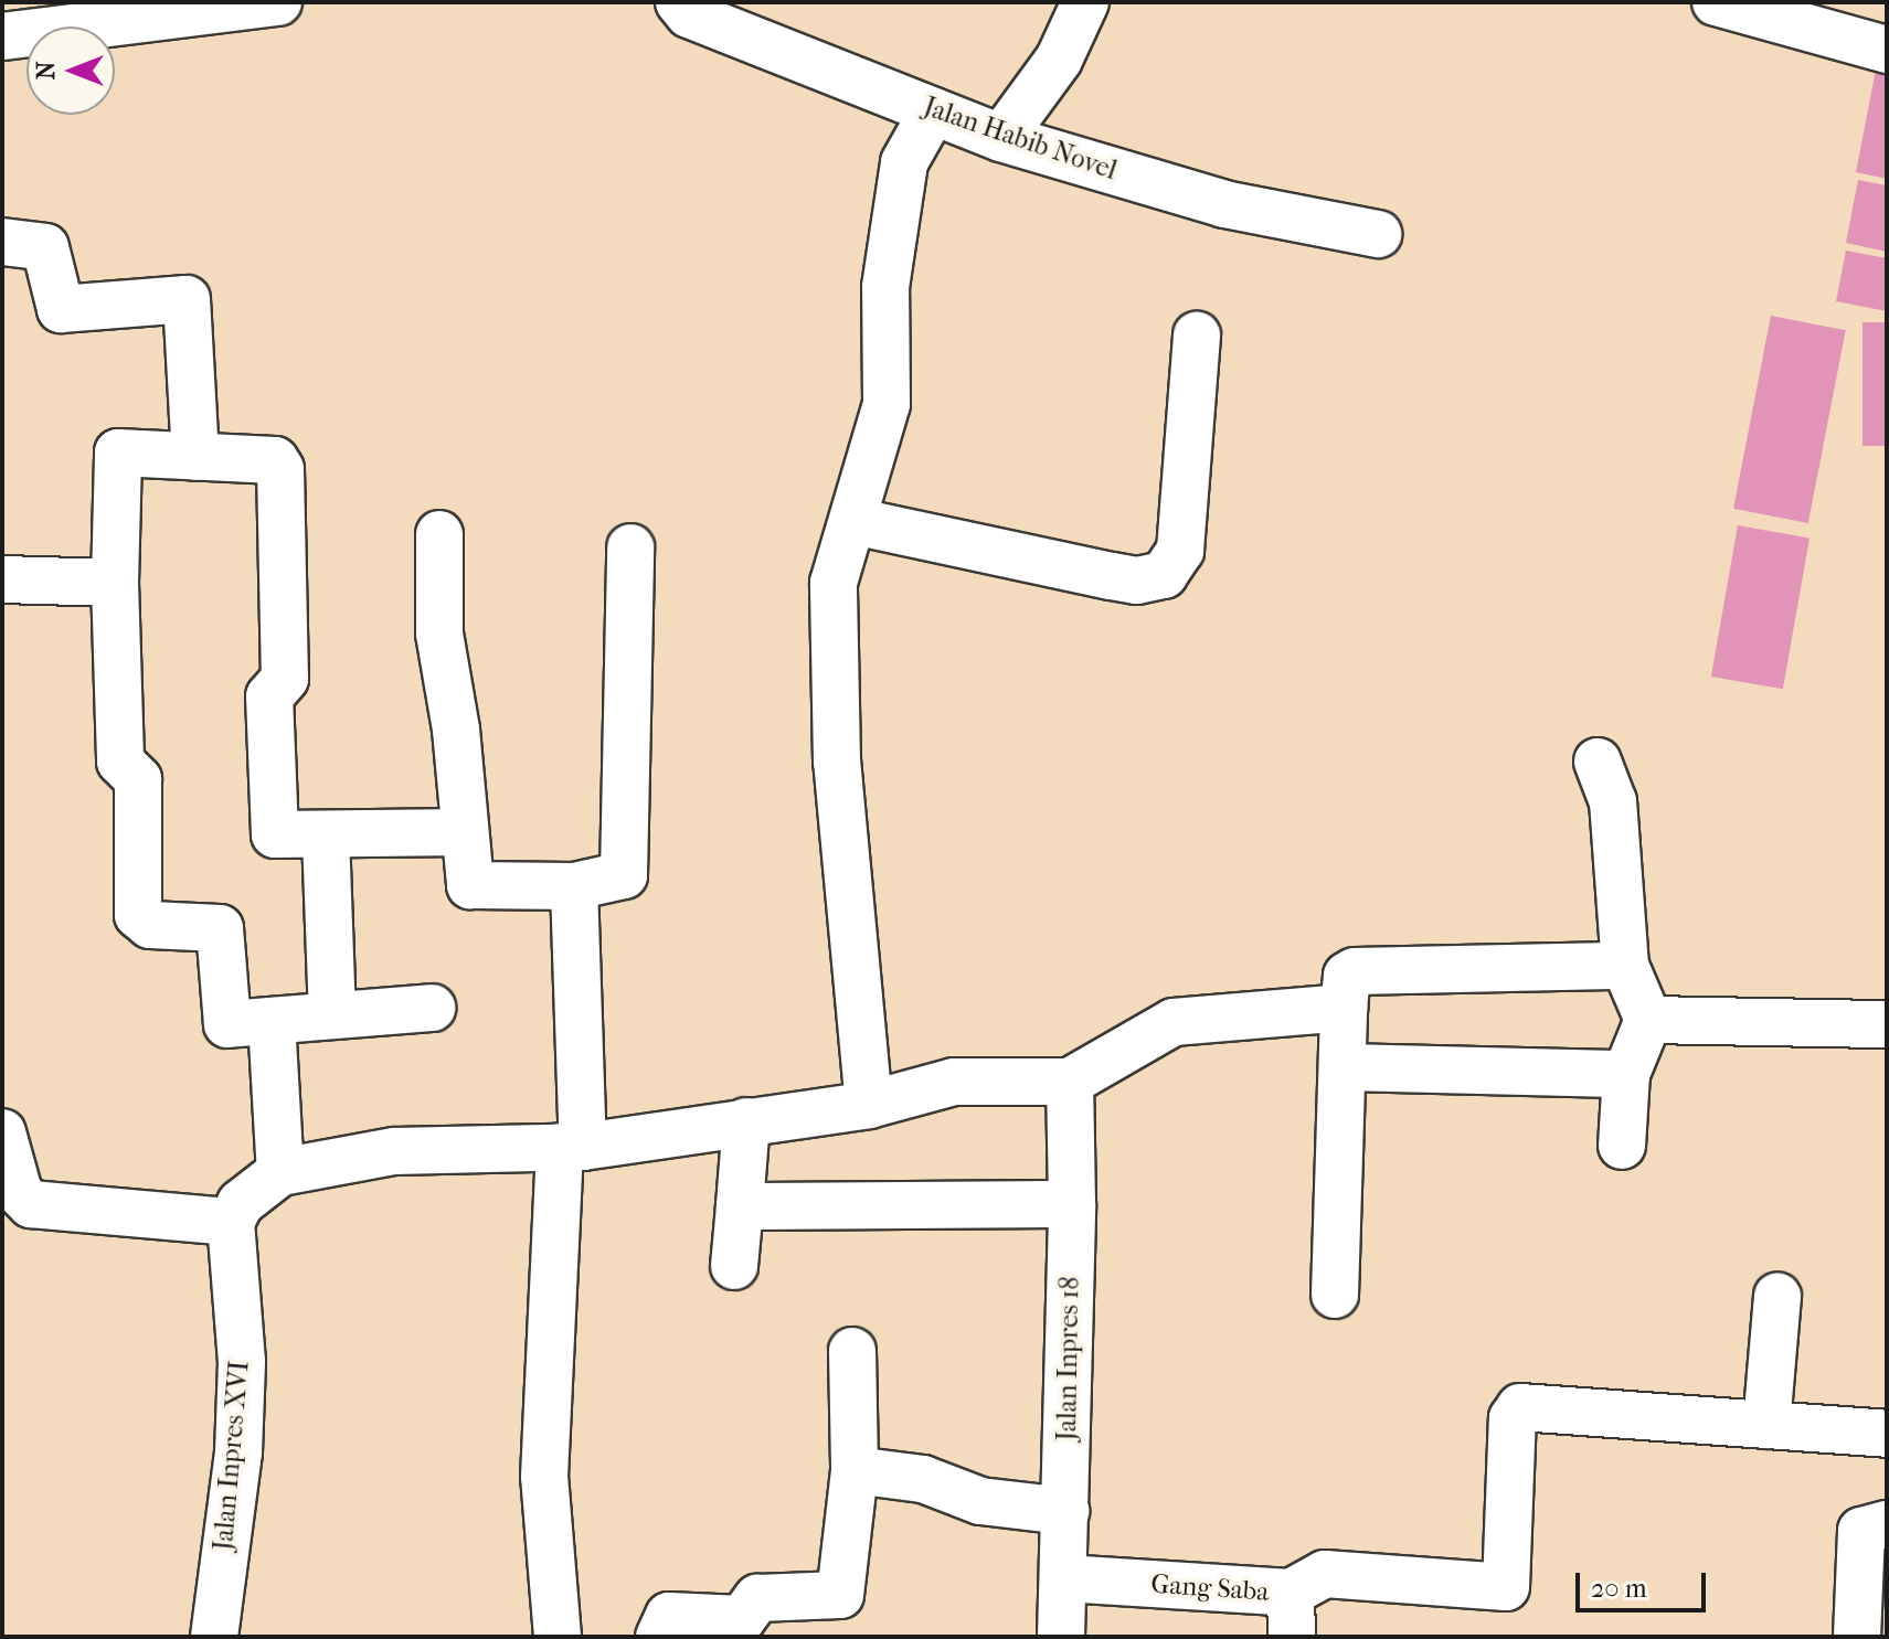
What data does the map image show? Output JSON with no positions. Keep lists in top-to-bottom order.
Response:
{
  "streets": {
    "street": [
      "Jalan Habib Novel",
      "Jalan Inpres 18",
      "Jalan Inpres XVI",
      "Gang Saba"
    ]
  },
  "crossings": [
    ["Jalan Inpres 18", "Gang Saba"]
  ],
  "scale_bar": "20 m",
  "north": "left"
}
